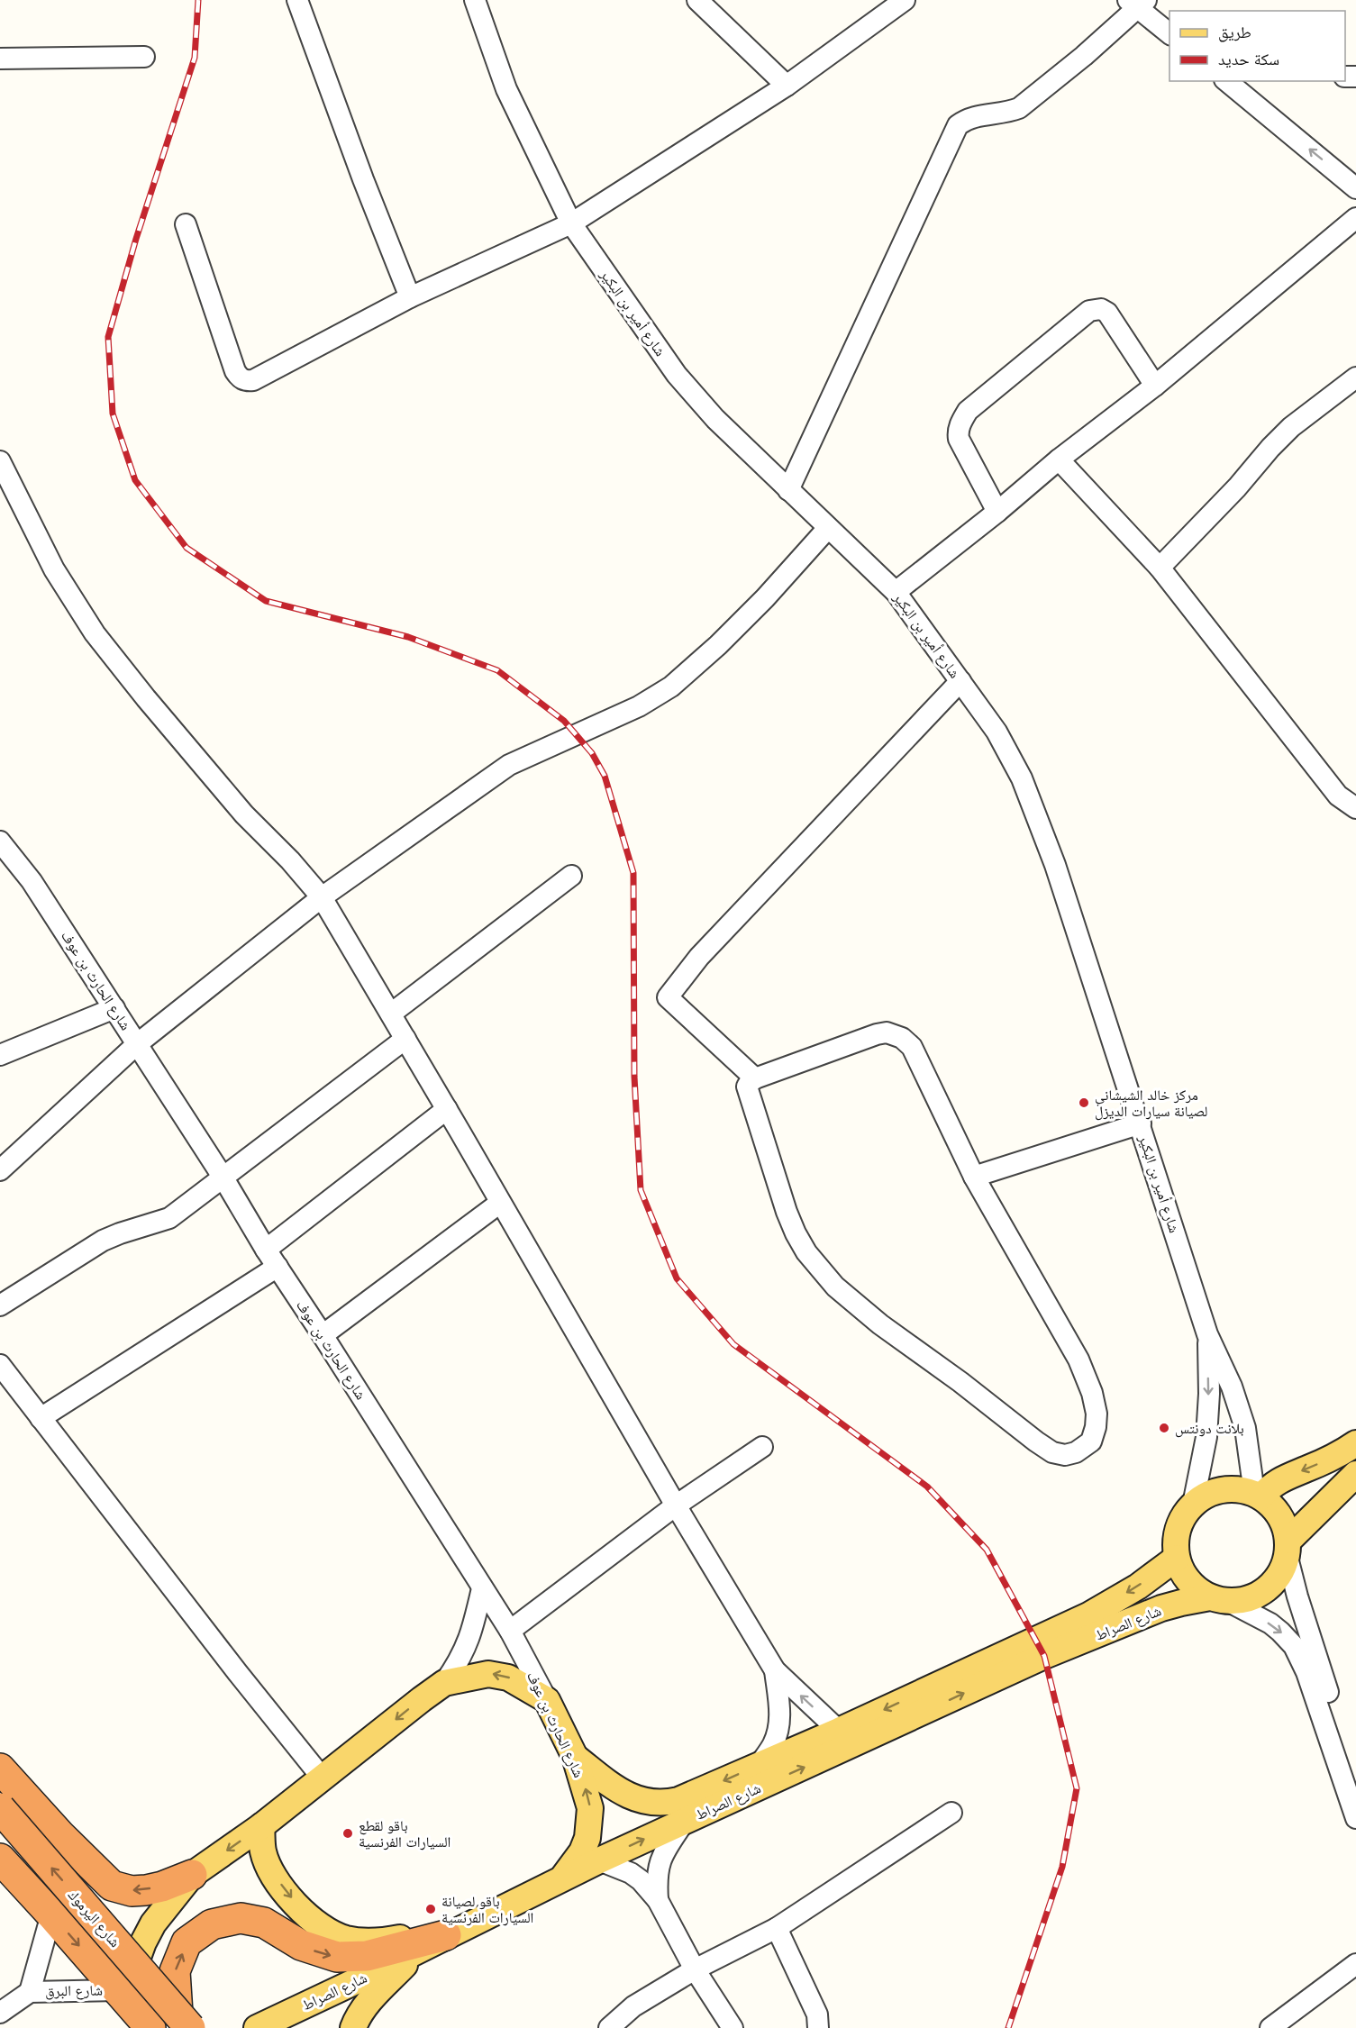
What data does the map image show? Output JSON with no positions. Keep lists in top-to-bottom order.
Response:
{
  "streets": {
    "highway": ["شارع اليرموك"],
    "main road": ["شارع الحارث بن عوف", "شارع الصراط"],
    "street": ["شارع أمير بن البكير", "شارع البرق"]
  },
  "crossings": [
    ["شارع أمير بن البكير", "شارع الصراط"],
    ["شارع الحارث بن عوف", "شارع الصراط"],
    ["شارع اليرموك", "شارع البرق"]
  ],
  "places": [
    "مركز خالد الشيشاني لصيانة سيارات الديزل",
    "بلانت دونتس",
    "باقو لقطع السيارات الفرنسية",
    "باقو لصيانة السيارات الفرنسية"
  ],
  "legend": ["طريق", "سكة حديد"]
}
